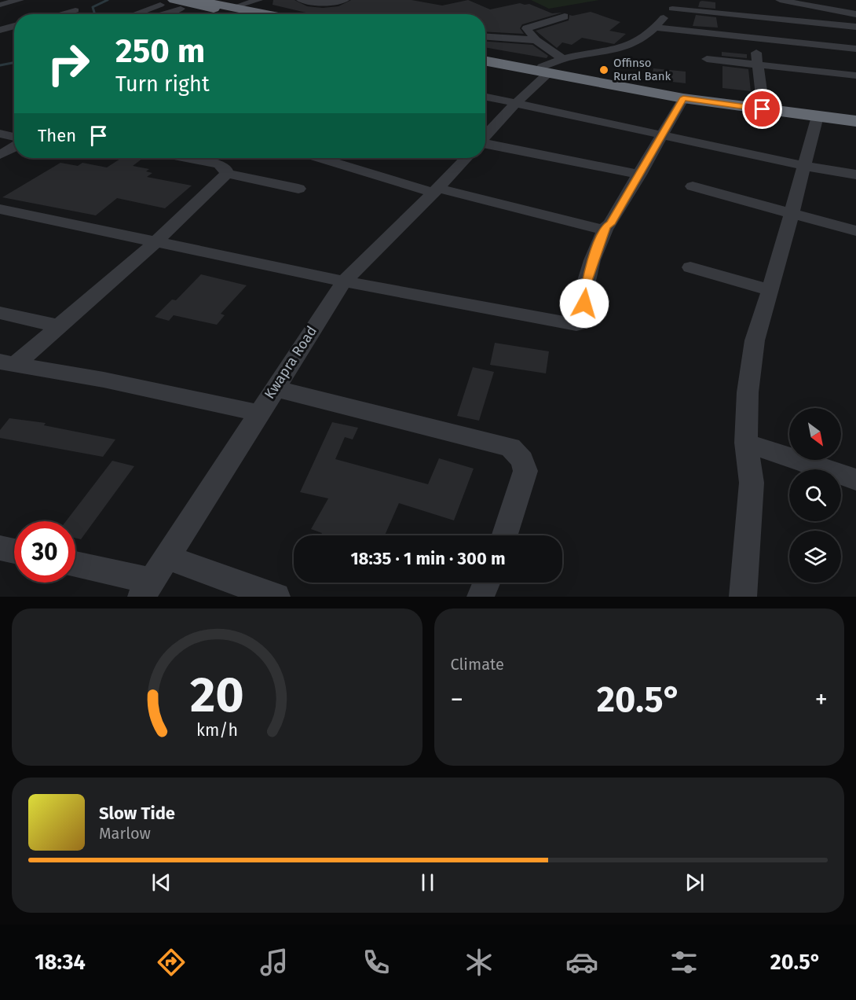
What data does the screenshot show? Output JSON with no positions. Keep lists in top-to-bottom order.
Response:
{
  "streets": {
    "street": ["Kwapra Road"]
  },
  "places": ["Offinso Rural Bank"],
  "north": "bottom right",
  "page": {
    "turn": ["250 m", "Turn right"],
    "then": "Then",
    "limit": "30",
    "trip": "18:35 · 1 min · 300 m",
    "tile": "Climate",
    "heat": ["−", "20.5°", "+"],
    "song": ["Slow Tide", "Marlow"],
    "tabs": ["18:34", "20.5°"],
    "gauge": ["20", "km/h"]
  }
}
